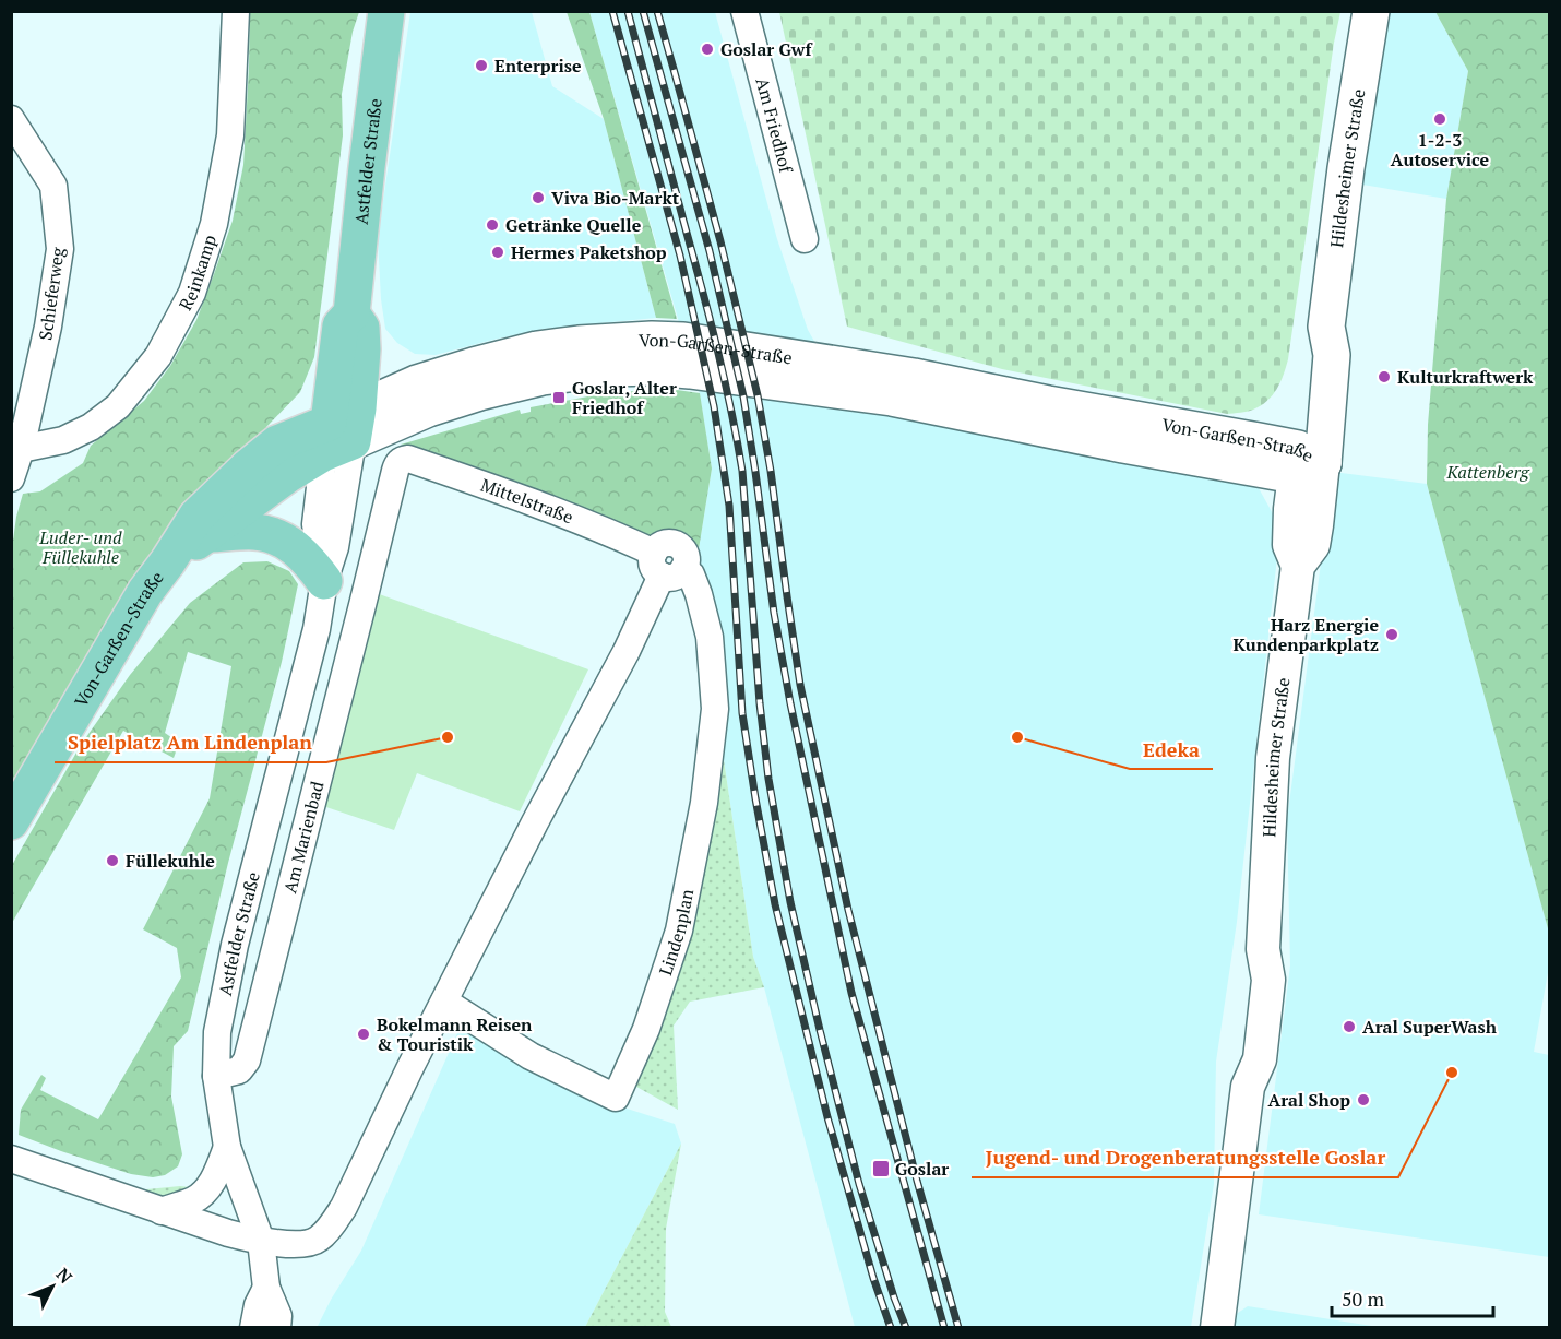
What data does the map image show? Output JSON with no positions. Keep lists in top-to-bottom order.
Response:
{
  "streets": {
    "main road": ["Astfelder Straße", "Hildesheimer Straße", "Von-Garßen-Straße"],
    "street": [
      "Am Friedhof",
      "Reinkamp",
      "Schieferweg",
      "Mittelstraße",
      "Am Marienbad",
      "Lindenplan"
    ]
  },
  "crossings": [
    ["Astfelder Straße", "Von-Garßen-Straße"],
    ["Astfelder Straße", "Am Marienbad"],
    ["Hildesheimer Straße", "Von-Garßen-Straße"],
    ["Reinkamp", "Schieferweg"],
    ["Mittelstraße", "Am Marienbad"],
    ["Mittelstraße", "Lindenplan"]
  ],
  "parks": ["Kattenberg", "Luder- und Füllekuhle"],
  "places": {
    "other": [
      "Goslar Gwf",
      "Enterprise",
      "1-2-3 Autoservice",
      "Viva Bio-Markt",
      "Getränke Quelle",
      "Hermes Paketshop",
      "Kulturkraftwerk",
      "Harz Energie Kundenparkplatz",
      "Spielplatz Am Lindenplan",
      "Edeka",
      "Füllekuhle",
      "Aral SuperWash",
      "Bokelmann Reisen & Touristik",
      "Jugend- und Drogenberatungsstelle Goslar",
      "Aral Shop"
    ],
    "transit": ["Goslar, Alter Friedhof", "Goslar"]
  },
  "scale_bar": "50 m",
  "north": "top right"
}
